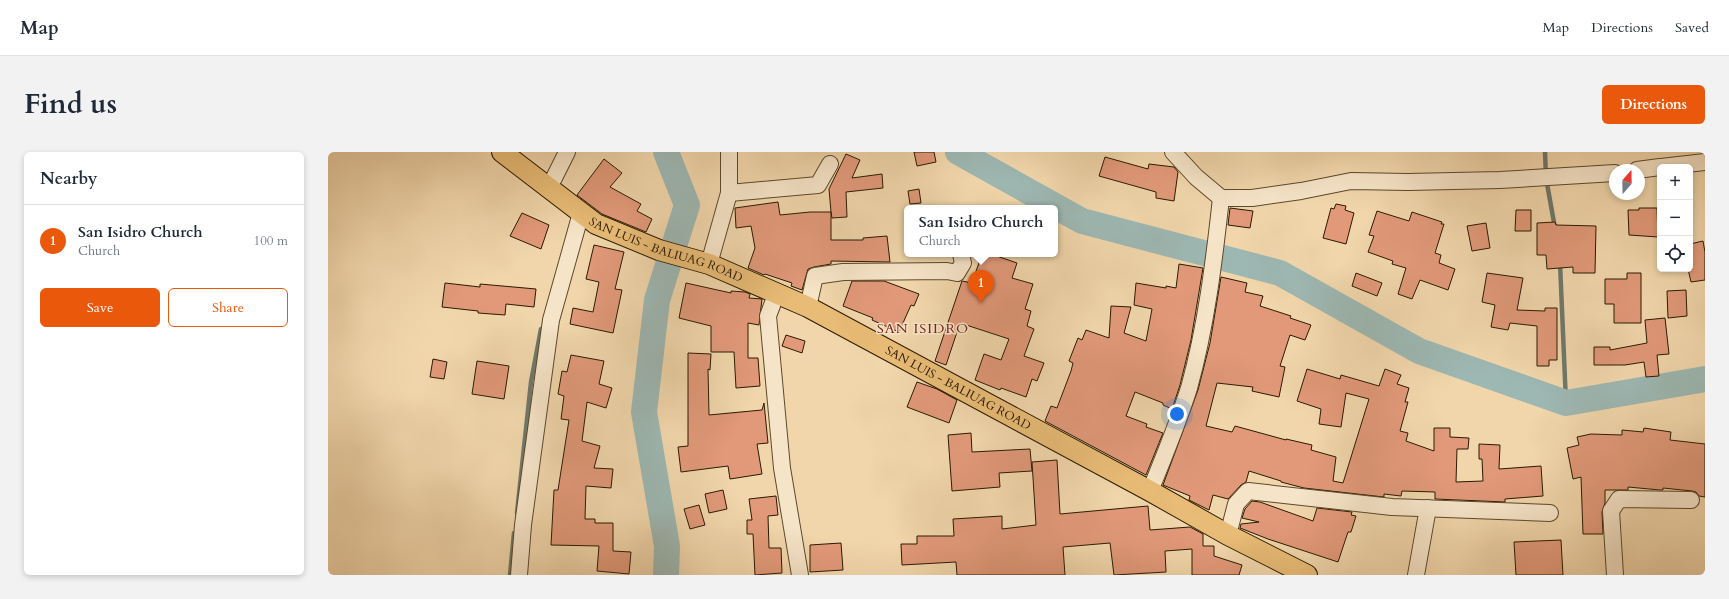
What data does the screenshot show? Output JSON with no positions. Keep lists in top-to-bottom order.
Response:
{
  "streets": {
    "main road": ["SAN LUIS - BALIUAG ROAD"]
  },
  "districts": ["SAN ISIDRO"],
  "north": "top",
  "page": {
    "header": "Map",
    "nav": ["Map", "Directions", "Saved"],
    "title": "Find us",
    "buttons": [
      "Directions",
      ["Save", "Share"]
    ],
    "heading": "Nearby",
    "map_buttons": ["+", "−"],
    "list": [
      {
        "mark": "1",
        "name": "San Isidro Church",
        "note": "Church",
        "value": "100 m"
      }
    ],
    "popup": ["San Isidro Church", "Church"],
    "pins": "1"
  }
}
